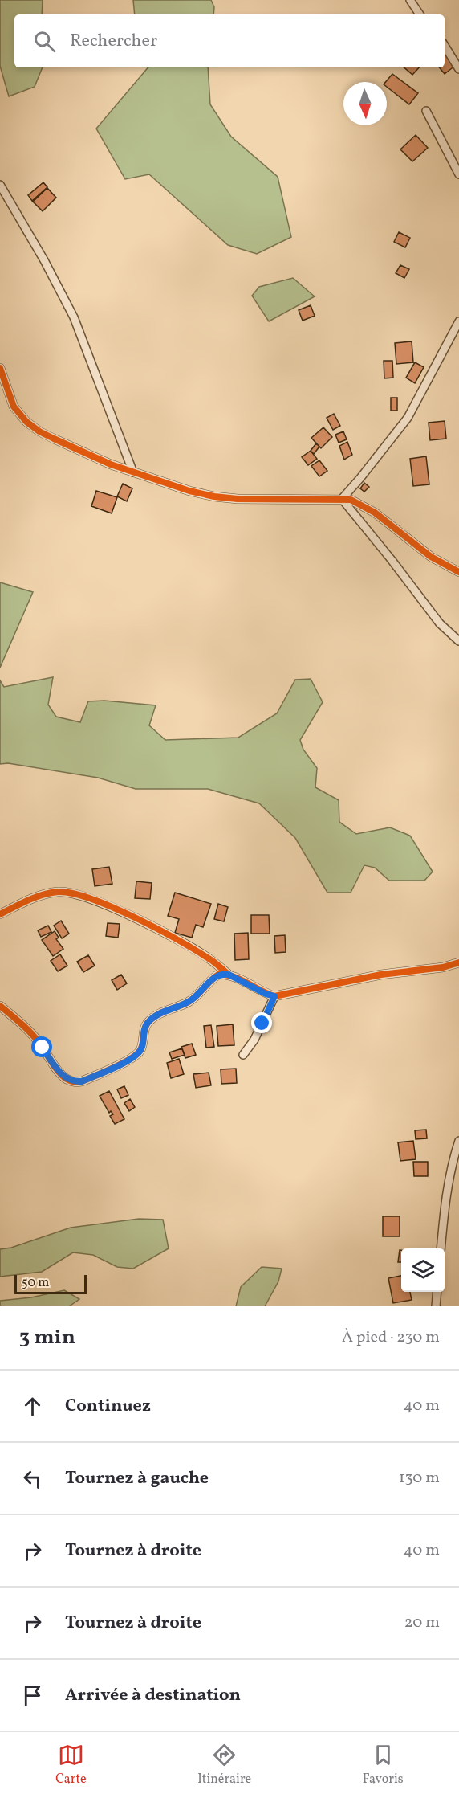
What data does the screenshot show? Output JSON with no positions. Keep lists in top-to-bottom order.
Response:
{
  "scale_bar": "50 m",
  "north": "bottom",
  "page": {
    "search": "Rechercher",
    "scale": "50 m",
    "heading": ["3 min", "À pied · 230 m"],
    "list": [
      ["Continuez", "40 m"],
      ["Tournez à gauche", "130 m"],
      ["Tournez à droite", "40 m"],
      ["Tournez à droite", "20 m"],
      "Arrivée à destination"
    ],
    "nav": ["Carte", "Itinéraire", "Favoris"]
  }
}
